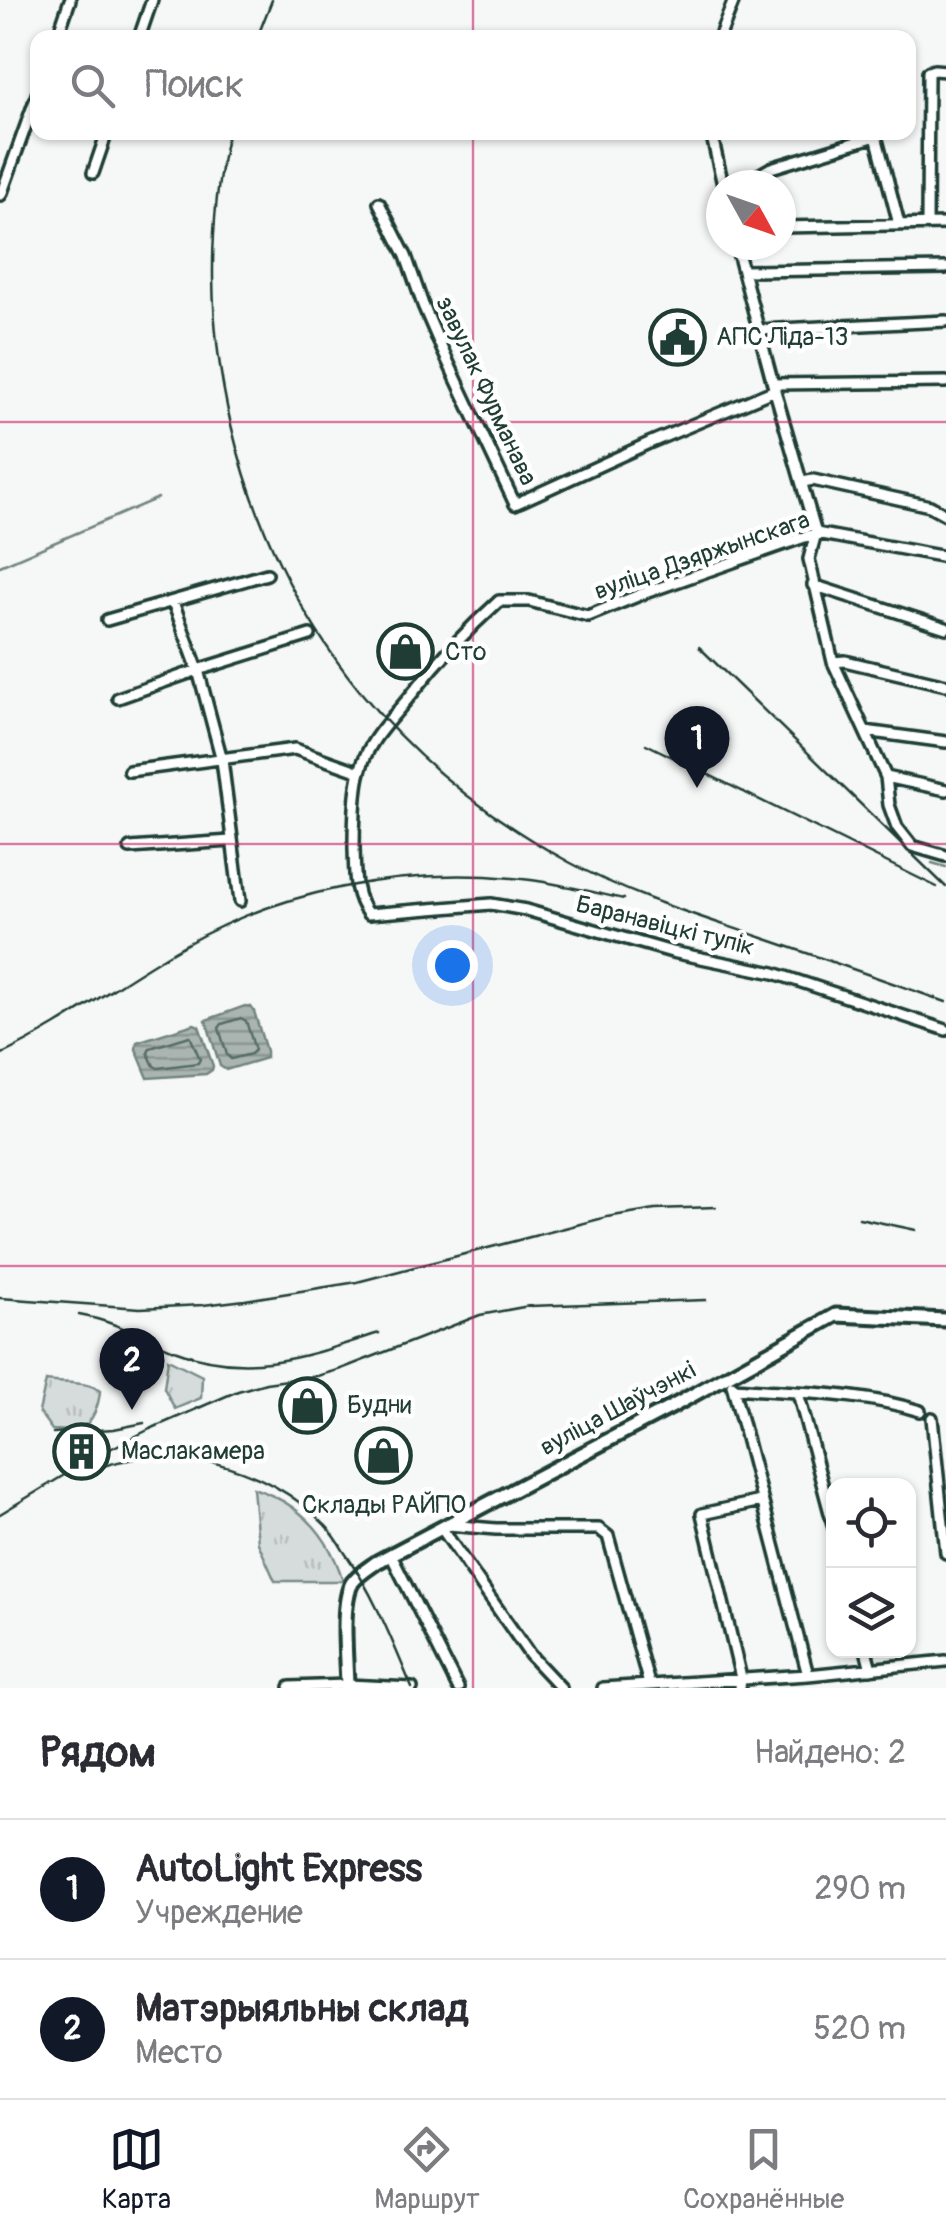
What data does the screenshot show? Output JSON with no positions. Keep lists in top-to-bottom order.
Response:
{
  "streets": {
    "main road": ["вуліца Шаўчэнкі"],
    "street": ["завулак Фурманава", "вуліца Дзяржынскага", "Баранавіцкі тупік"]
  },
  "crossings": [
    ["вуліца Дзяржынскага", "Баранавіцкі тупік"]
  ],
  "places": {
    "public building": ["АПС Ліда-13"],
    "shop": ["Сто", "Будни", "Склады РАЙПО"],
    "building": ["Маслакамера"]
  },
  "north": "bottom right",
  "page": {
    "search": "Поиск",
    "pins": ["1", "2"],
    "heading": ["Рядом", "Найдено: 2"],
    "list": [
      {
        "mark": "1",
        "name": "AutoLight Express",
        "note": "Учреждение",
        "value": "290 m"
      },
      {
        "mark": "2",
        "name": "Матэрыяльны склад",
        "note": "Место",
        "value": "520 m"
      }
    ],
    "nav": ["Карта", "Маршрут", "Сохранённые"]
  }
}
